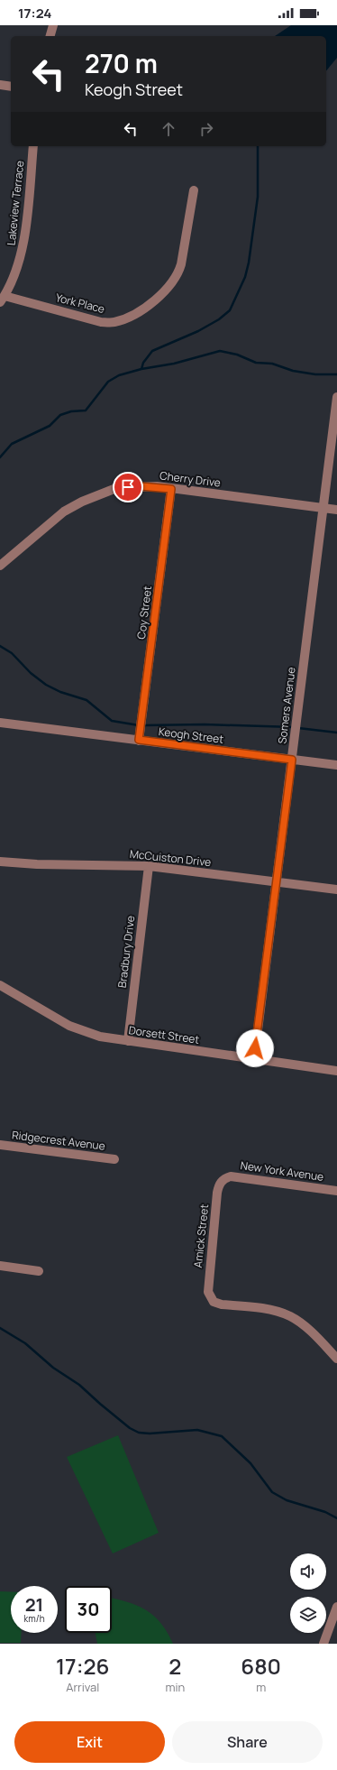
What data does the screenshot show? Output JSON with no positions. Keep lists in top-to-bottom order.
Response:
{
  "streets": {
    "street": [
      "Lakeview Terrace",
      "York Place",
      "Cherry Drive",
      "Coy Street",
      "Somers Avenue",
      "Keogh Street",
      "McCuiston Drive",
      "Bradbury Drive",
      "Dorsett Street",
      "Ridgecrest Avenue",
      "New York Avenue",
      "Amick Street"
    ]
  },
  "crossings": [
    ["Lakeview Terrace", "York Place"],
    ["Cherry Drive", "Coy Street"],
    ["Cherry Drive", "Somers Avenue"],
    ["Coy Street", "Keogh Street"],
    ["Somers Avenue", "Keogh Street"],
    ["Somers Avenue", "McCuiston Drive"],
    ["Somers Avenue", "Dorsett Street"],
    ["McCuiston Drive", "Bradbury Drive"],
    ["Bradbury Drive", "Dorsett Street"],
    ["New York Avenue", "Amick Street"]
  ],
  "page": {
    "status": "17:24",
    "turn": ["270 m", "Keogh Street"],
    "speed": "21 km/h",
    "limit": "30",
    "eta": [
      "17:26",
      "Arrival",
      "2",
      "min",
      "680",
      "m"
    ],
    "buttons": ["Exit", "Share"]
  }
}
